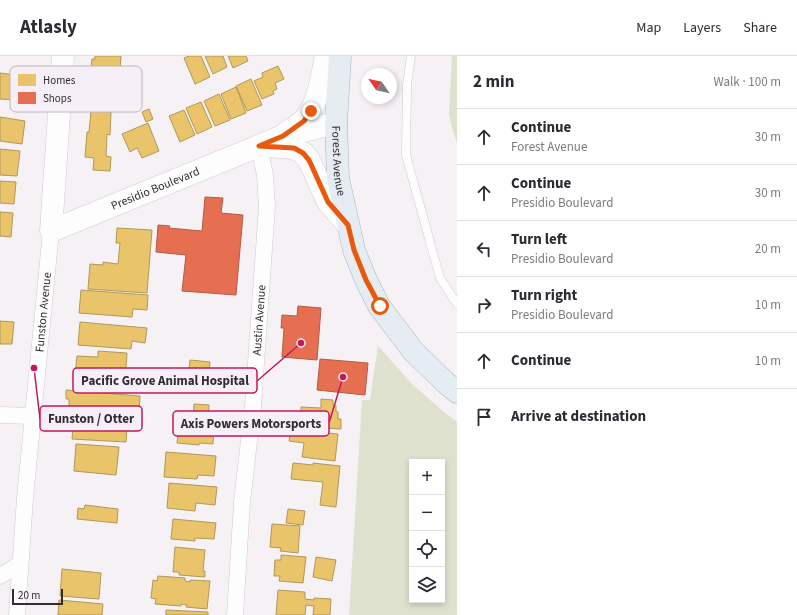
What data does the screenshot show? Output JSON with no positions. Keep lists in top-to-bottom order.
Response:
{
  "streets": {
    "main road": ["Forest Avenue"],
    "street": ["Presidio Boulevard", "Funston Avenue", "Austin Avenue"]
  },
  "crossings": [
    ["Forest Avenue", "Presidio Boulevard"],
    ["Presidio Boulevard", "Funston Avenue"],
    ["Presidio Boulevard", "Austin Avenue"]
  ],
  "places": ["Pacific Grove Animal Hospital", "Funston / Otter", "Axis Powers Motorsports"],
  "legend": ["Homes", "Shops"],
  "scale_bar": "20 m",
  "north": "top left",
  "page": {
    "header": "Atlasly",
    "nav": ["Map", "Layers", "Share"],
    "heading": ["2 min", "Walk · 100 m"],
    "list": [
      ["Continue", "Forest Avenue", "30 m"],
      ["Continue", "Presidio Boulevard", "30 m"],
      ["Turn left", "Presidio Boulevard", "20 m"],
      ["Turn right", "Presidio Boulevard", "10 m"],
      ["Continue", "10 m"],
      "Arrive at destination"
    ],
    "map_buttons": ["+", "−"],
    "scale": "20 m"
  }
}
